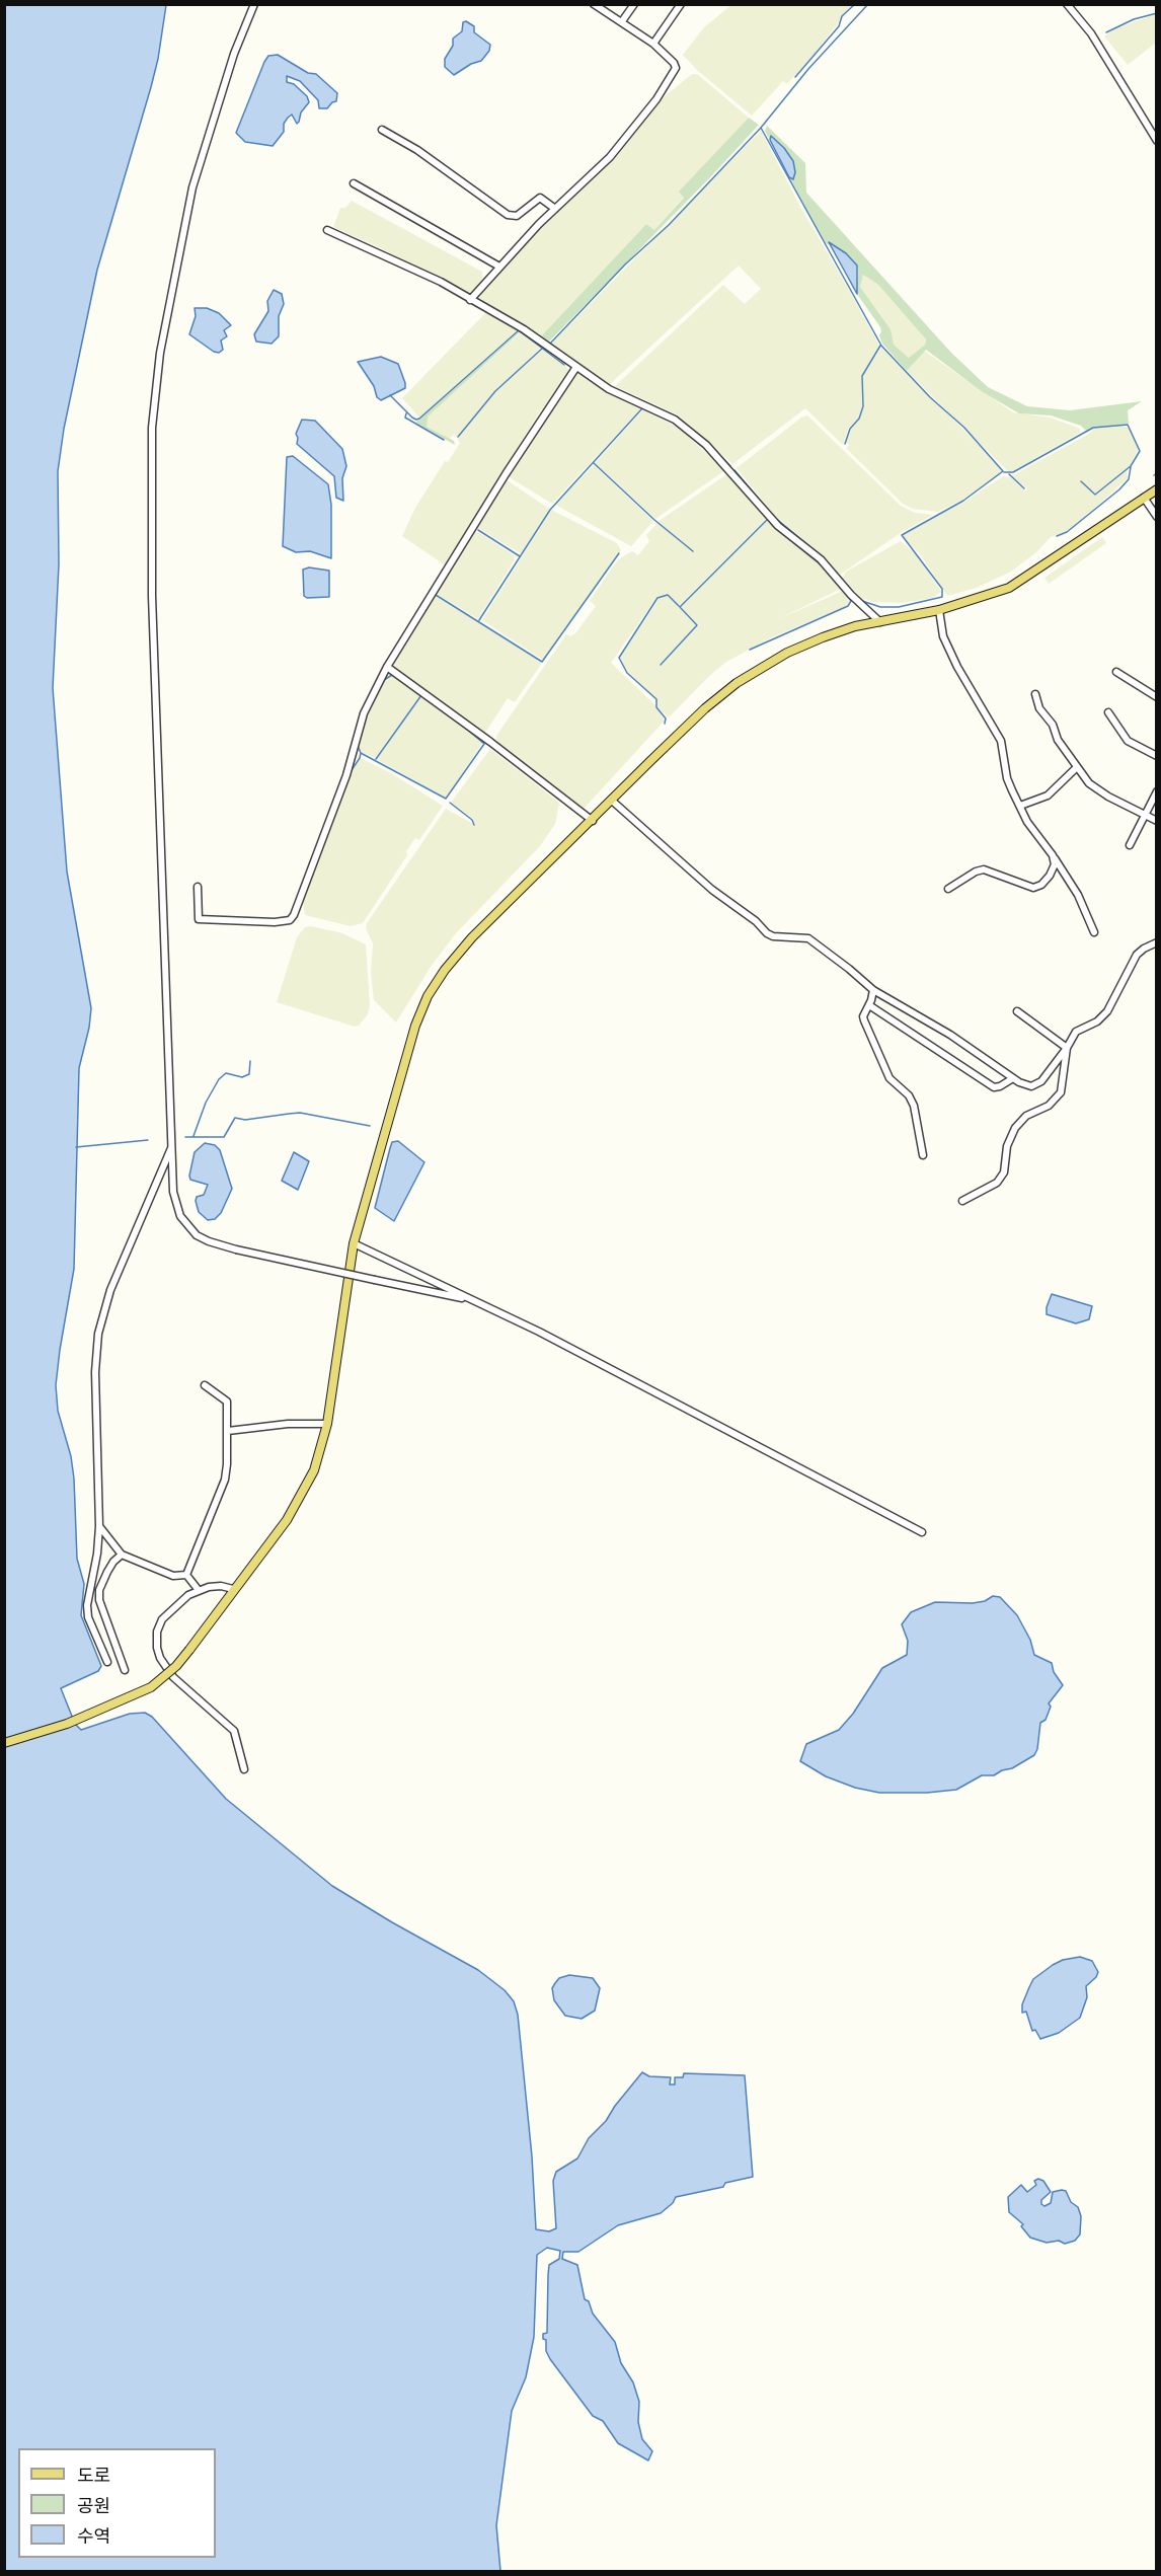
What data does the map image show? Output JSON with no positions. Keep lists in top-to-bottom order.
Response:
{
  "legend": ["도로", "공원", "수역"]
}
